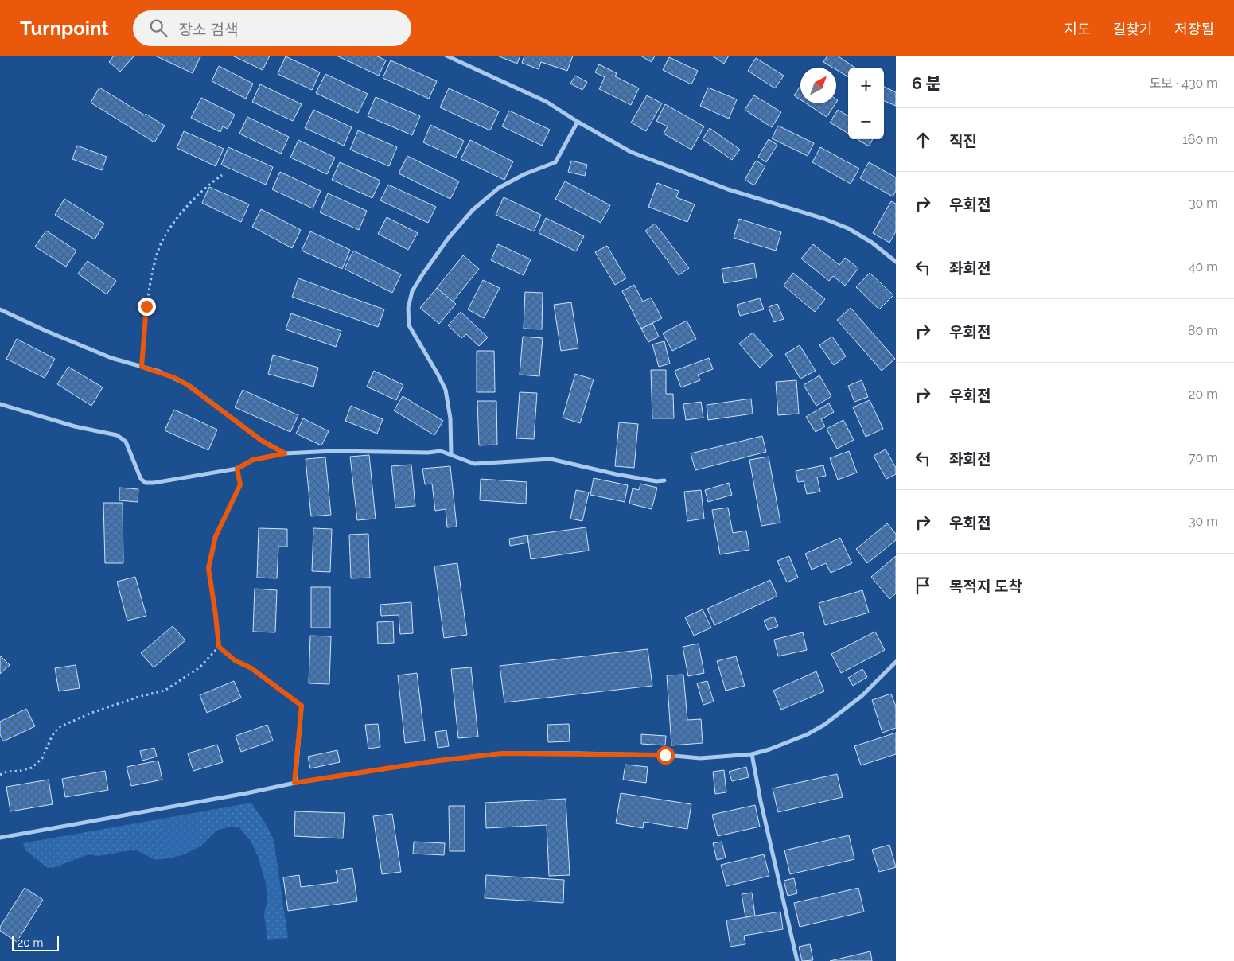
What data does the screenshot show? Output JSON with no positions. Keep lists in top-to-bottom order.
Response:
{
  "scale_bar": "20 m",
  "north": "top right",
  "page": {
    "header": "Turnpoint",
    "search": "장소 검색",
    "nav": ["지도", "길찾기", "저장됨"],
    "heading": ["6 분", "도보 · 430 m"],
    "map_buttons": ["+", "−"],
    "list": [
      ["직진", "160 m"],
      ["우회전", "30 m"],
      ["좌회전", "40 m"],
      ["우회전", "80 m"],
      ["우회전", "20 m"],
      ["좌회전", "70 m"],
      ["우회전", "30 m"],
      "목적지 도착"
    ],
    "scale": "20 m"
  }
}
